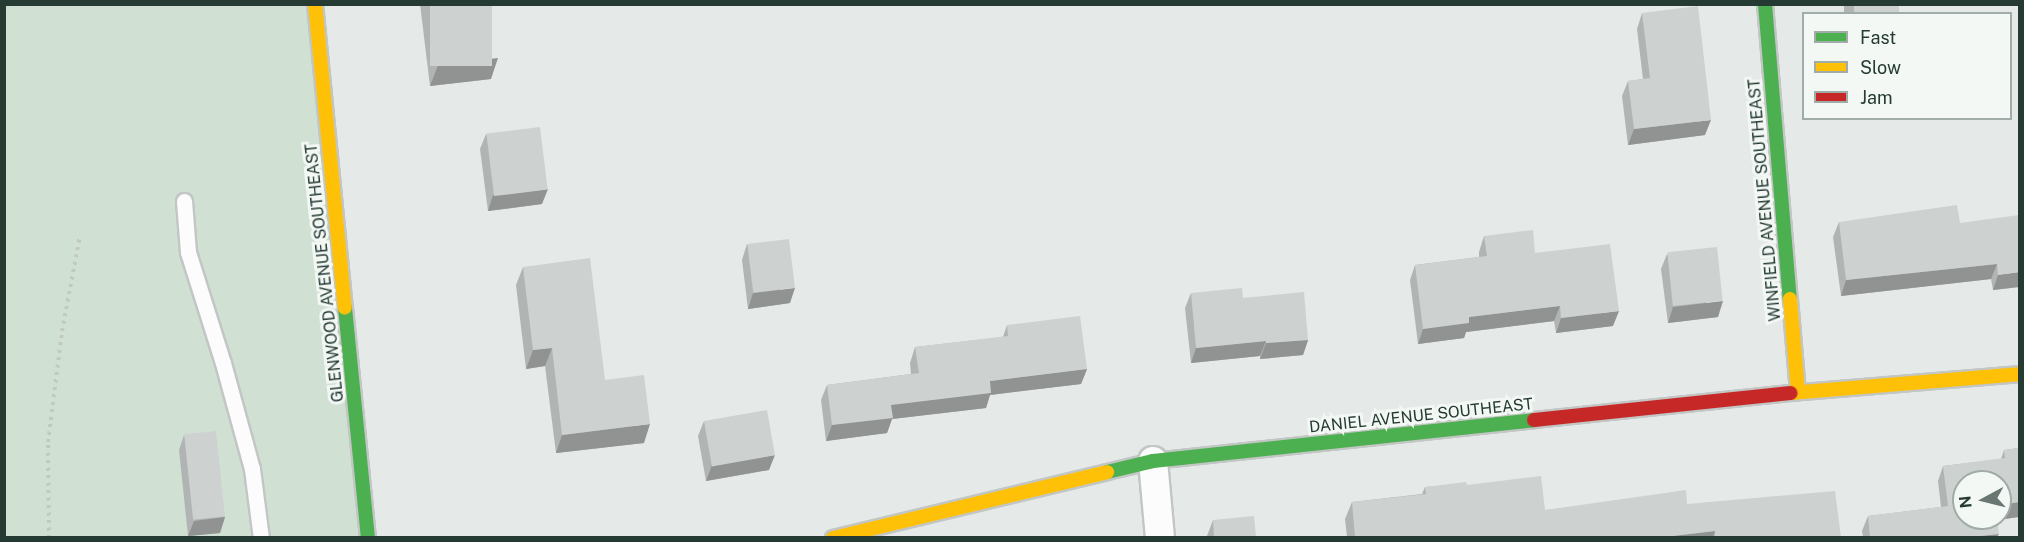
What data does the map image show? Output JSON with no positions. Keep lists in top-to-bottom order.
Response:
{
  "streets": {
    "street": ["WINFIELD AVENUE SOUTHEAST", "GLENWOOD AVENUE SOUTHEAST", "DANIEL AVENUE SOUTHEAST"]
  },
  "crossings": [
    ["WINFIELD AVENUE SOUTHEAST", "DANIEL AVENUE SOUTHEAST"]
  ],
  "legend": ["Fast", "Slow", "Jam"],
  "north": "left"
}
